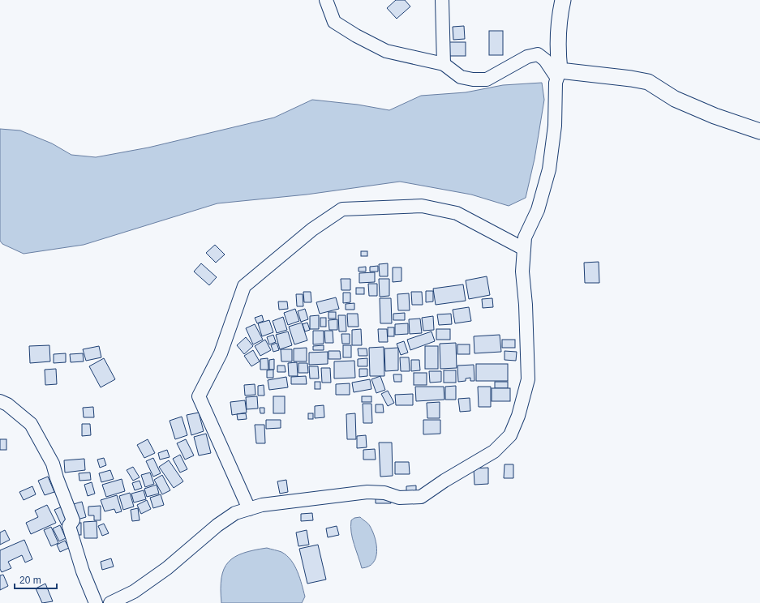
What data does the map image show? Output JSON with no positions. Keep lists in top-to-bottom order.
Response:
{
  "scale_bar": "20 m"
}
